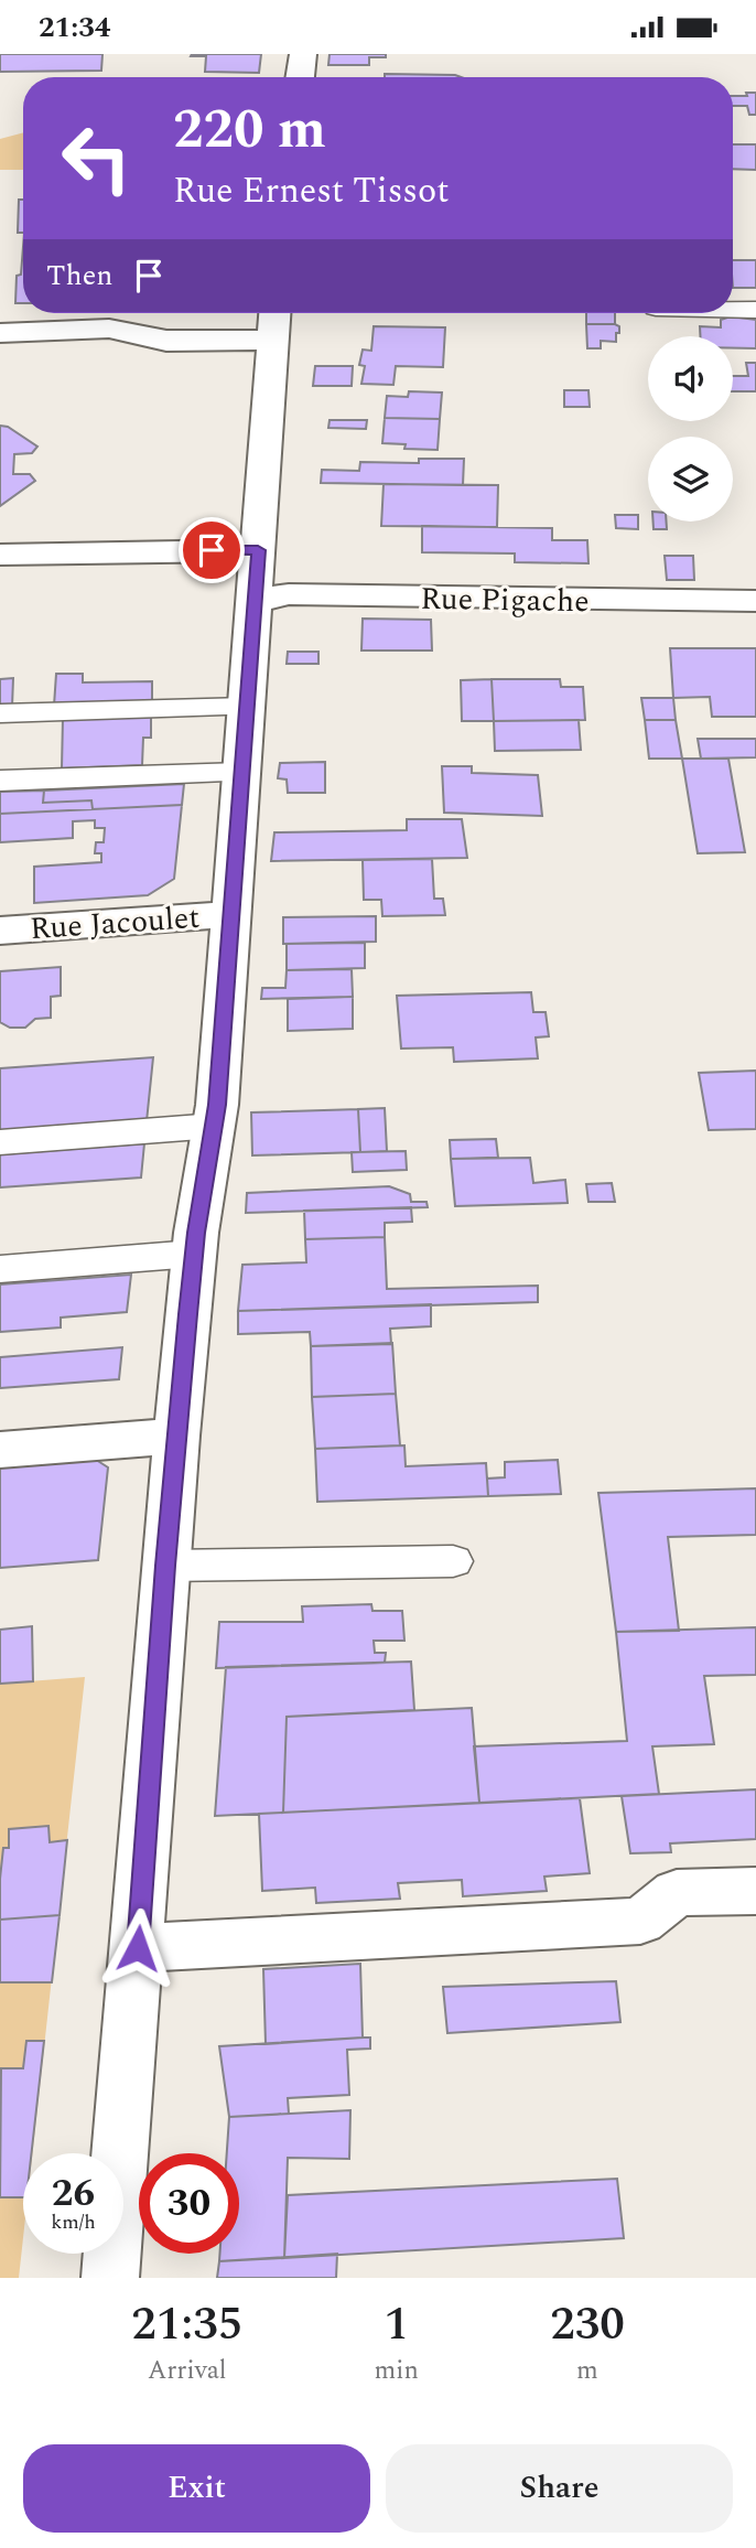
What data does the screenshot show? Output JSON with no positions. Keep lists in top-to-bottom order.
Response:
{
  "streets": {
    "street": ["Rue Pigache", "Rue Jacoulet"]
  },
  "page": {
    "status": "21:34",
    "turn": ["220 m", "Rue Ernest Tissot"],
    "then": "Then",
    "speed": "26 km/h",
    "limit": "30",
    "eta": [
      "21:35",
      "Arrival",
      "1",
      "min",
      "230",
      "m"
    ],
    "buttons": ["Exit", "Share"]
  }
}
